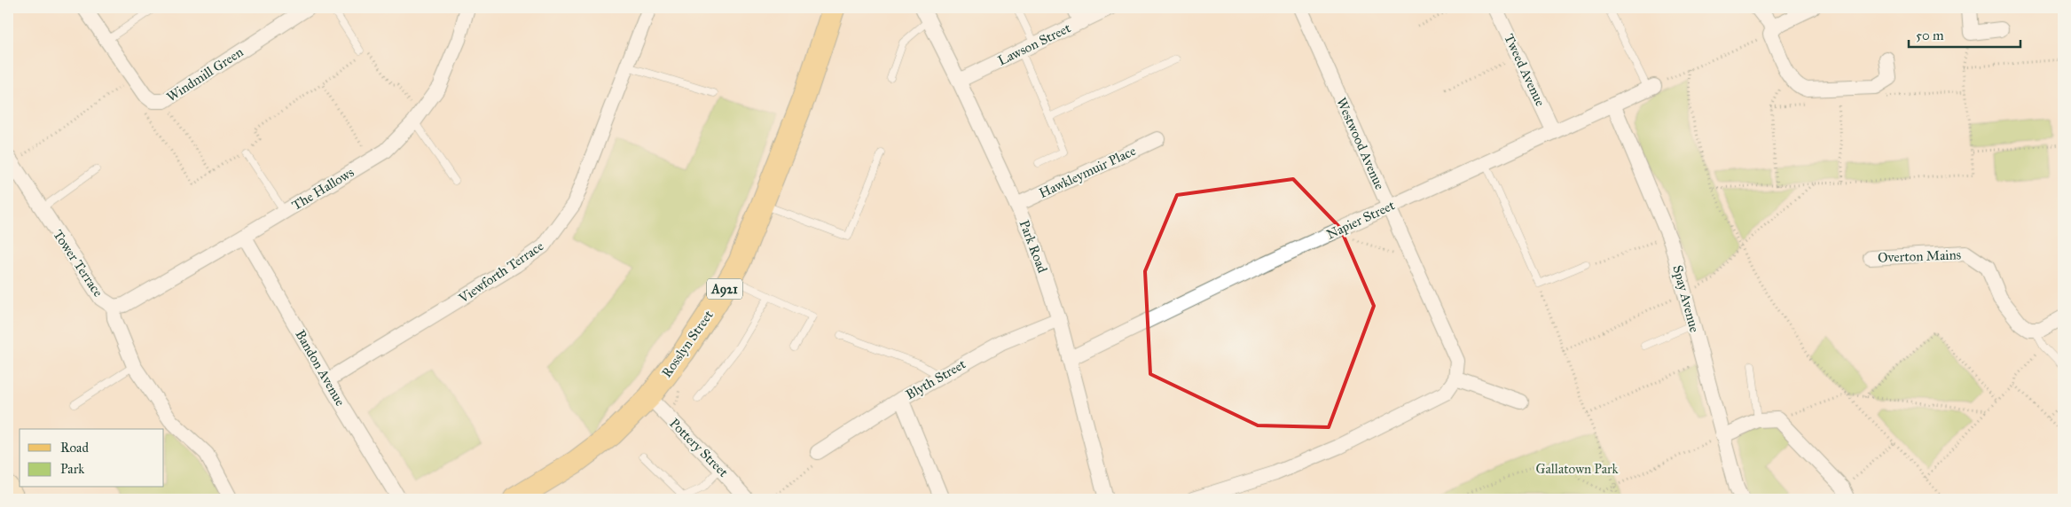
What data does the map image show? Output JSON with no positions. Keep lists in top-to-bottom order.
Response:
{
  "streets": {
    "main road": ["A921", "Rosslyn Street"],
    "street": [
      "Lawson Street",
      "Tweed Avenue",
      "Windmill Green",
      "Westwood Avenue",
      "Hawkleymuir Place",
      "The Hallows",
      "Napier Street",
      "Park Road",
      "Overton Mains",
      "Tower Terrace",
      "Viewforth Terrace",
      "Spay Avenue",
      "Bandon Avenue",
      "Blyth Street",
      "Pottery Street"
    ]
  },
  "crossings": [
    ["Lawson Street", "Park Road"],
    ["Tweed Avenue", "Napier Street"],
    ["Westwood Avenue", "Napier Street"],
    ["Hawkleymuir Place", "Park Road"],
    ["The Hallows", "Tower Terrace"],
    ["The Hallows", "Bandon Avenue"],
    ["Napier Street", "Park Road"],
    ["Napier Street", "Spay Avenue"],
    ["Park Road", "Blyth Street"],
    ["Viewforth Terrace", "Bandon Avenue"],
    ["Rosslyn Street", "Pottery Street"]
  ],
  "parks": ["Gallatown Park"],
  "legend": ["Road", "Park"],
  "scale_bar": "50 m"
}
